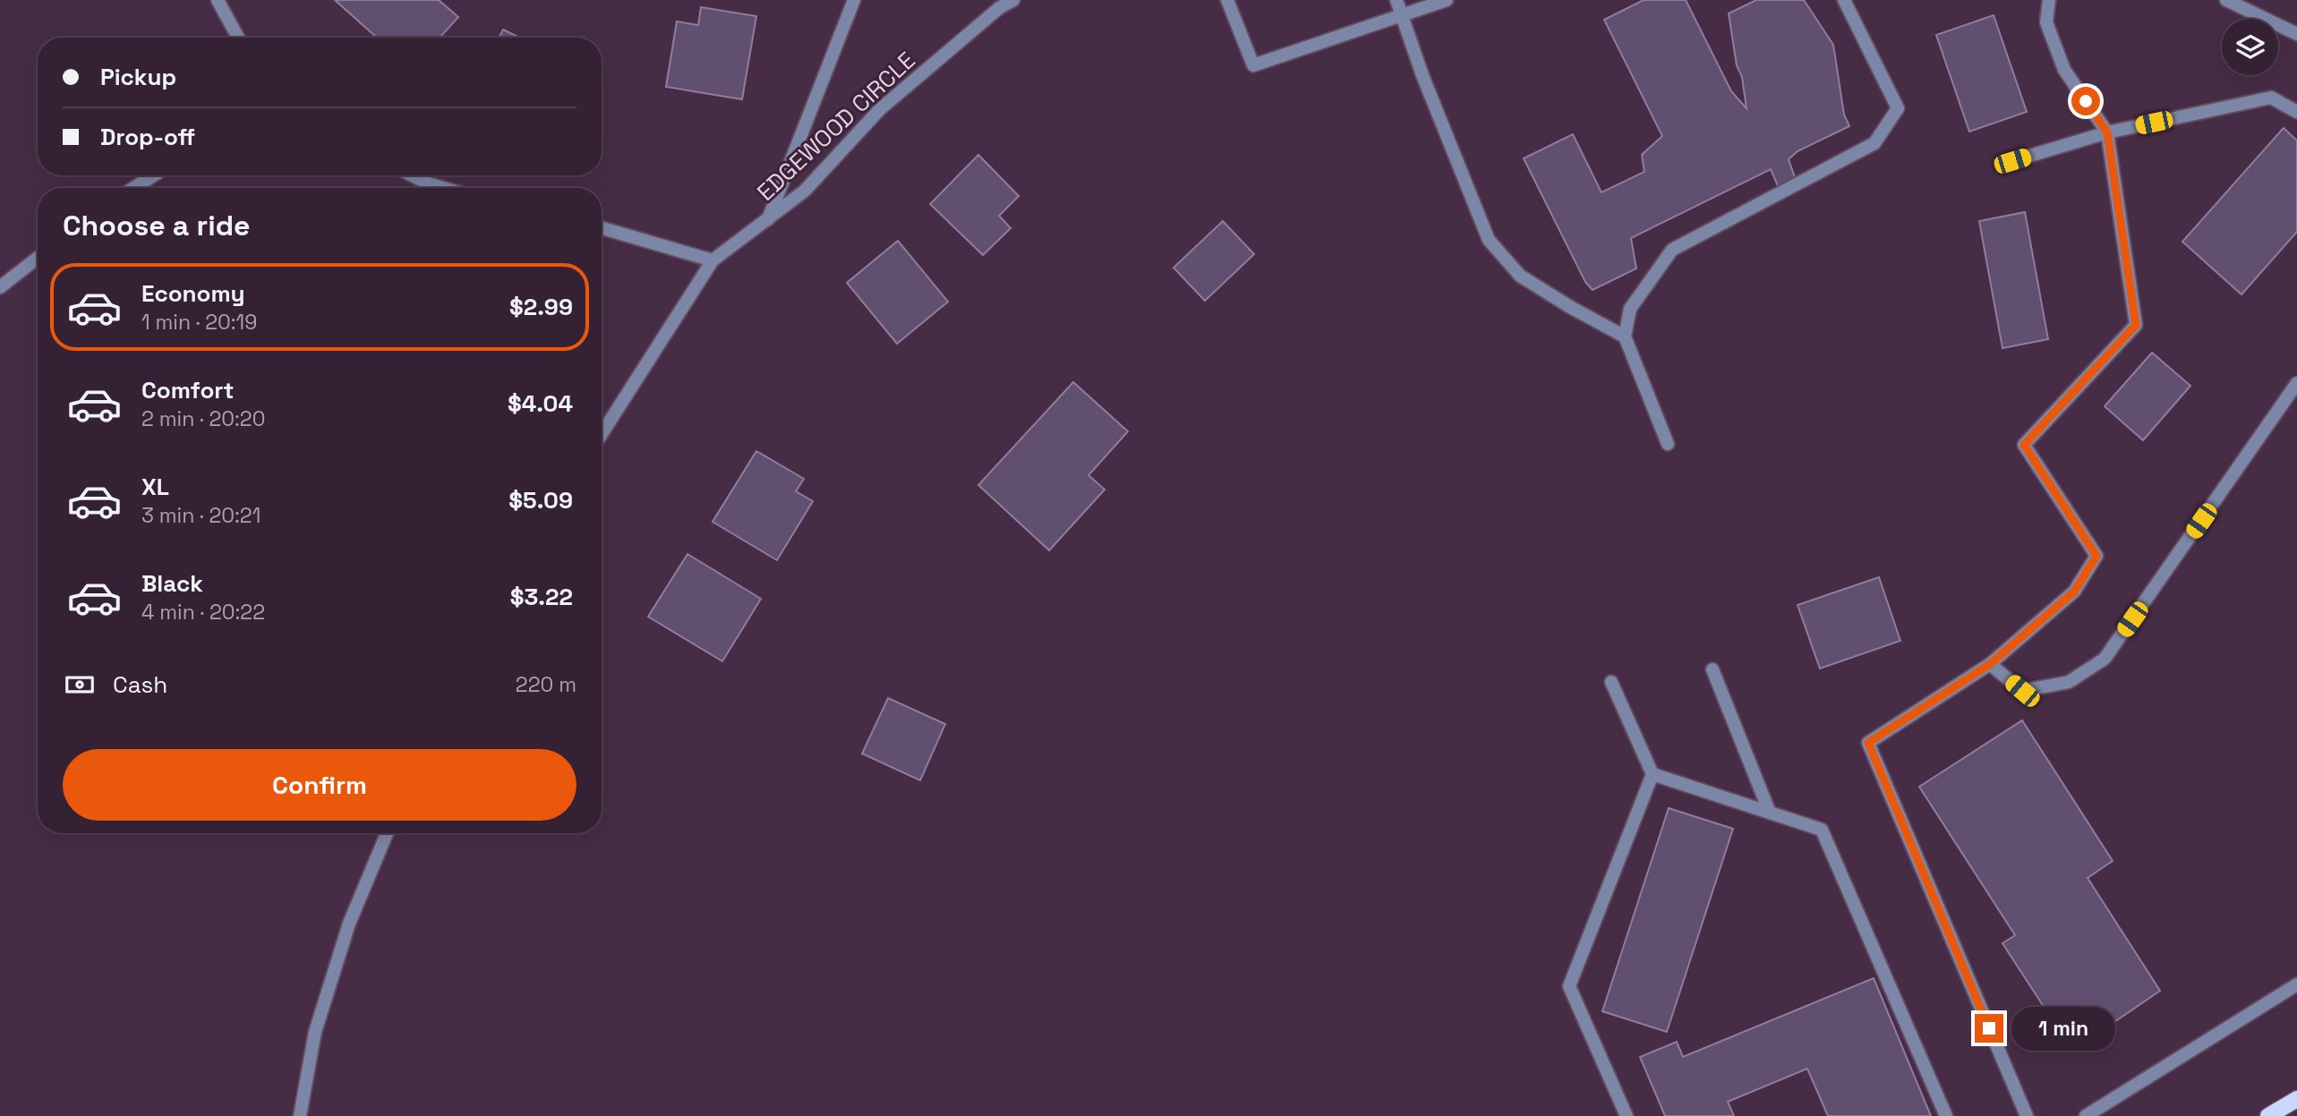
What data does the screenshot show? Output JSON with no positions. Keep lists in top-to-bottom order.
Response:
{
  "streets": {
    "street": ["EDGEWOOD CIRCLE"]
  },
  "page": {
    "banner": ["Pickup", "Drop-off"],
    "heading": "Choose a ride",
    "list": [
      {
        "name": "Economy",
        "note": "1 min · 20:19",
        "value": "$2.99"
      },
      {
        "name": "Comfort",
        "note": "2 min · 20:20",
        "value": "$4.04"
      },
      {
        "name": "XL",
        "note": "3 min · 20:21",
        "value": "$5.09"
      },
      {
        "name": "Black",
        "note": "4 min · 20:22",
        "value": "$3.22"
      }
    ],
    "pay": ["Cash", "220 m"],
    "buttons": "Confirm",
    "bubble": "1 min"
  }
}
